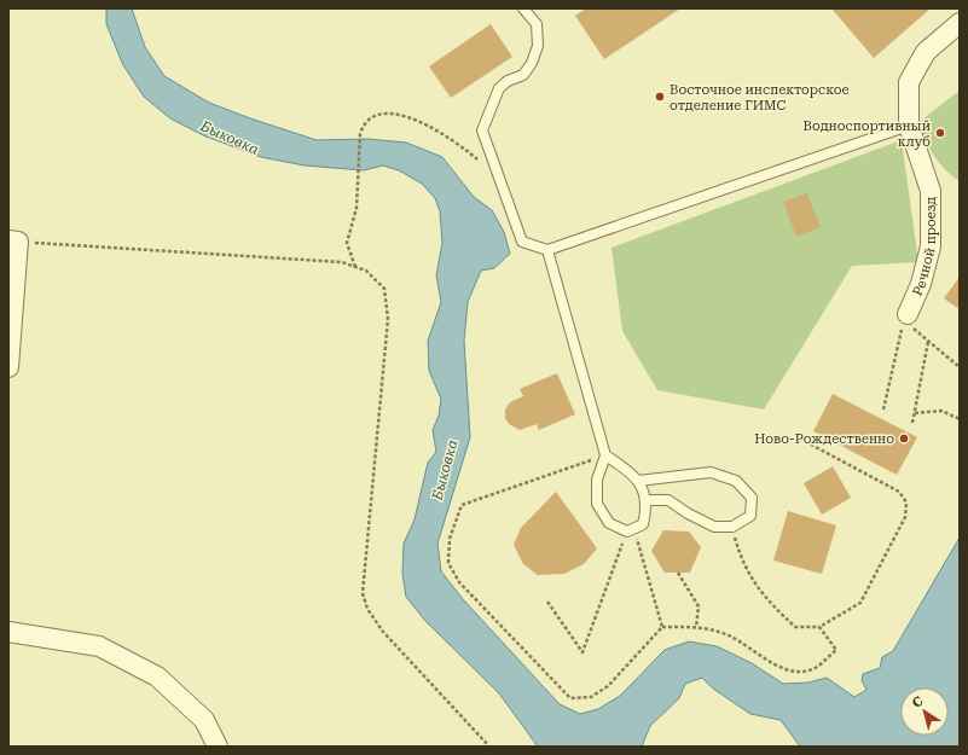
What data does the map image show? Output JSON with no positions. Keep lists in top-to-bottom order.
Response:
{
  "streets": {
    "street": ["Речной проезд"]
  },
  "water": ["Быковка"],
  "places": ["Восточное инспекторское отделение ГИМС", "Водноспортивный клуб", "Ново-Рождественно"],
  "north": "top left"
}
